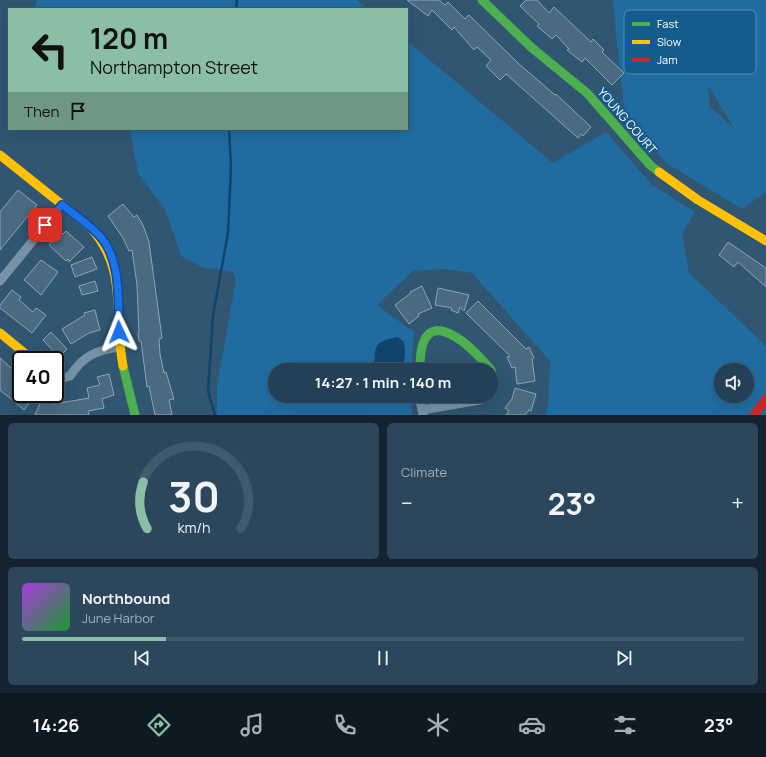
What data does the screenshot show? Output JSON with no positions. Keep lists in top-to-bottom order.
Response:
{
  "streets": {
    "street": ["YOUNG COURT"]
  },
  "legend": ["Fast", "Slow", "Jam"],
  "page": {
    "turn": ["120 m", "Northampton Street"],
    "then": "Then",
    "limit": "40",
    "trip": "14:27 · 1 min · 140 m",
    "tile": "Climate",
    "heat": ["−", "23°", "+"],
    "song": ["Northbound", "June Harbor"],
    "tabs": ["14:26", "23°"],
    "gauge": ["30", "km/h"]
  }
}
